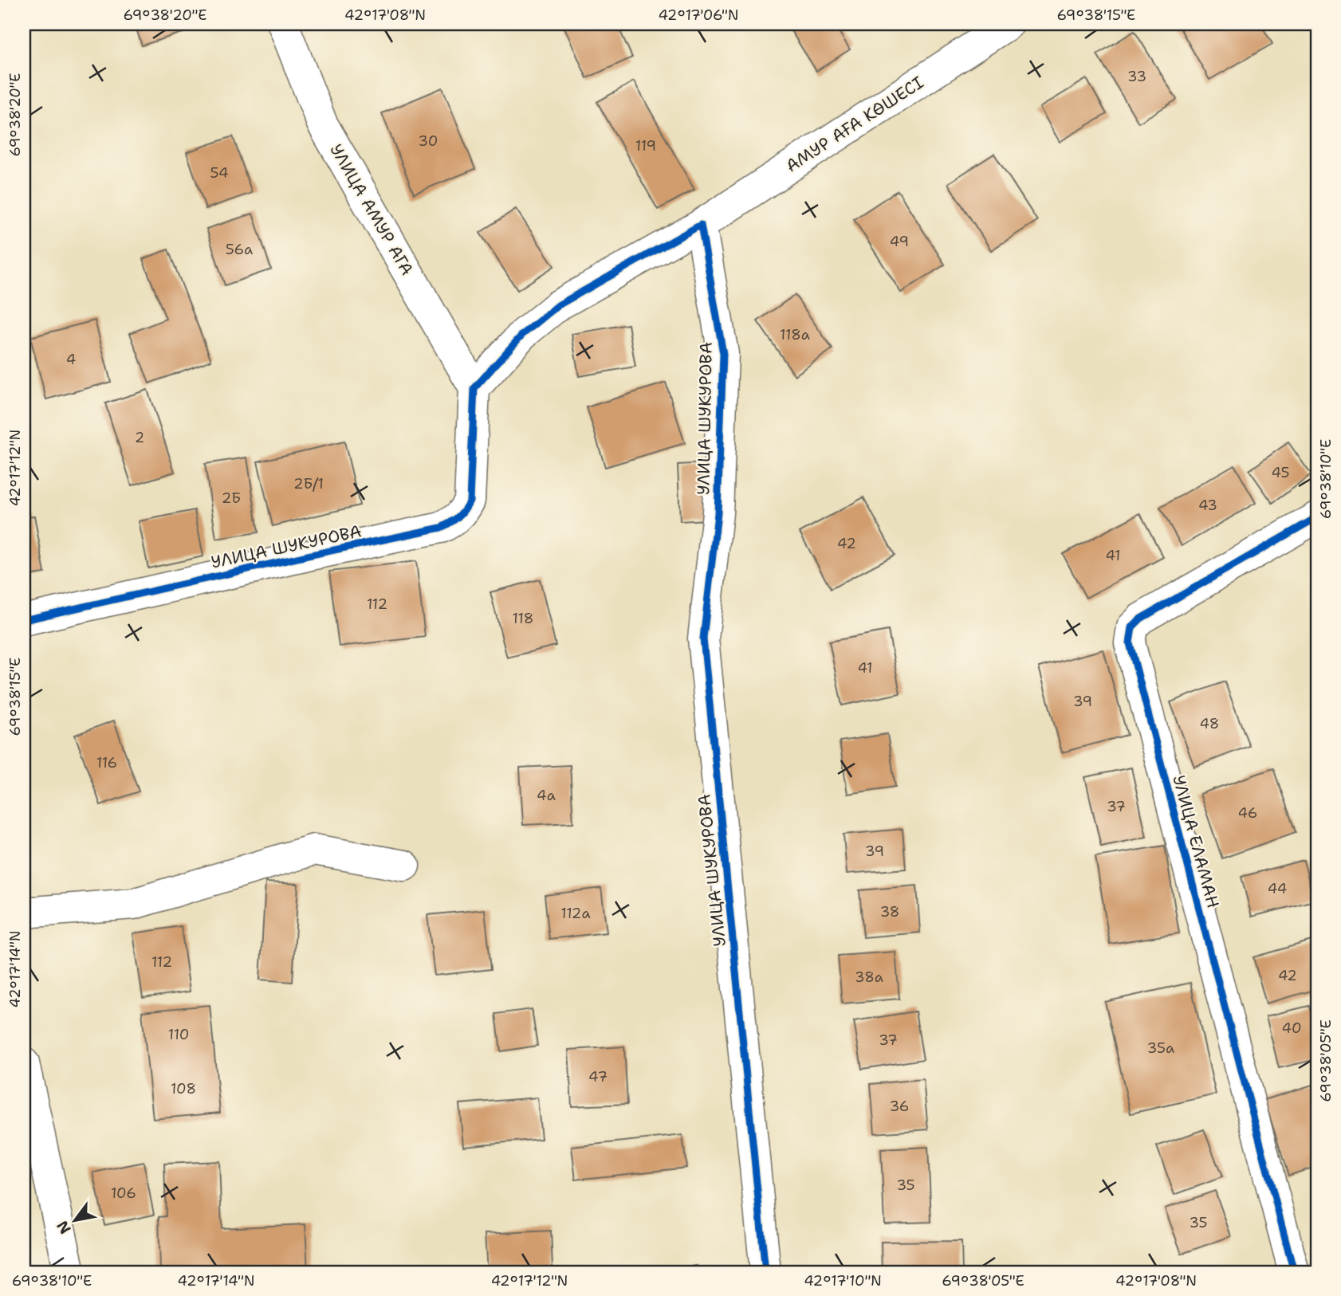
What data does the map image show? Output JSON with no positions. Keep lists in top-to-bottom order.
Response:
{
  "streets": {
    "street": [
      "АМУР АҒА КӨШЕСІ",
      "УЛИЦА АМУР АГА",
      "УЛИЦА ШУКУРОВА",
      "УЛИЦА ЕЛАМАН"
    ]
  },
  "crossings": [
    ["АМУР АҒА КӨШЕСІ", "УЛИЦА ШУКУРОВА"],
    ["УЛИЦА АМУР АГА", "УЛИЦА ШУКУРОВА"]
  ],
  "house_numbers": [
    "33",
    "30",
    "119",
    "54",
    "49",
    "56а",
    "118а",
    "4",
    "2",
    "45",
    "2Б/1",
    "2Б",
    "43",
    "42",
    "41",
    "112",
    "118",
    "41",
    "39",
    "48",
    "116",
    "4а",
    "37",
    "46",
    "39",
    "44",
    "38",
    "112а",
    "112",
    "42",
    "38а",
    "40",
    "110",
    "37",
    "35а",
    "47",
    "108",
    "36",
    "35",
    "106",
    "35"
  ],
  "north": "bottom left",
  "coordinates": [
    "69°38'20\"E",
    "42°17'08\"N",
    "42°17'06\"N",
    "69°38'15\"E",
    "42°17'12\"N",
    "69°38'10\"E",
    "42°17'14\"N",
    "69°38'05\"E",
    "42°17'10\"N"
  ]
}
